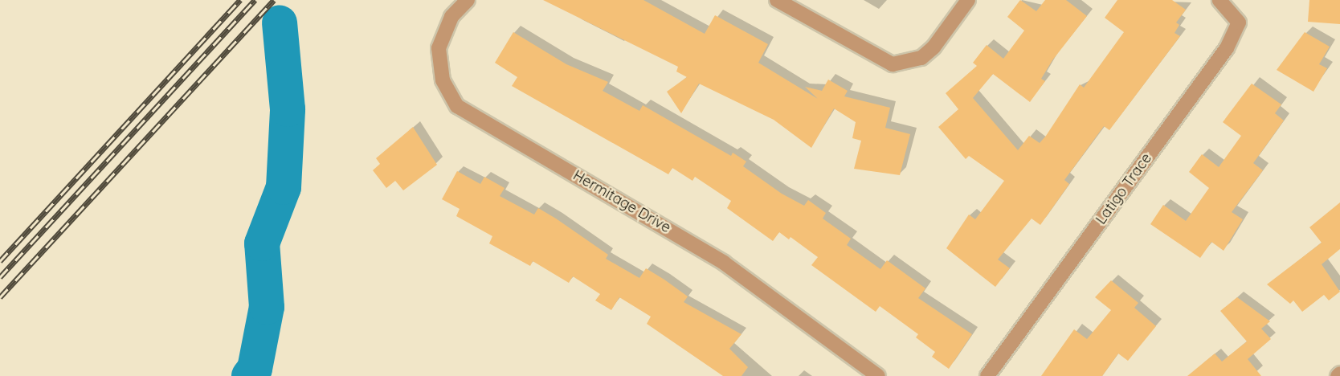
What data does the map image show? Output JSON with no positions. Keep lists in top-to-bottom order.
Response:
{
  "streets": {
    "street": ["Latigo Trace", "Hermitage Drive"]
  }
}
